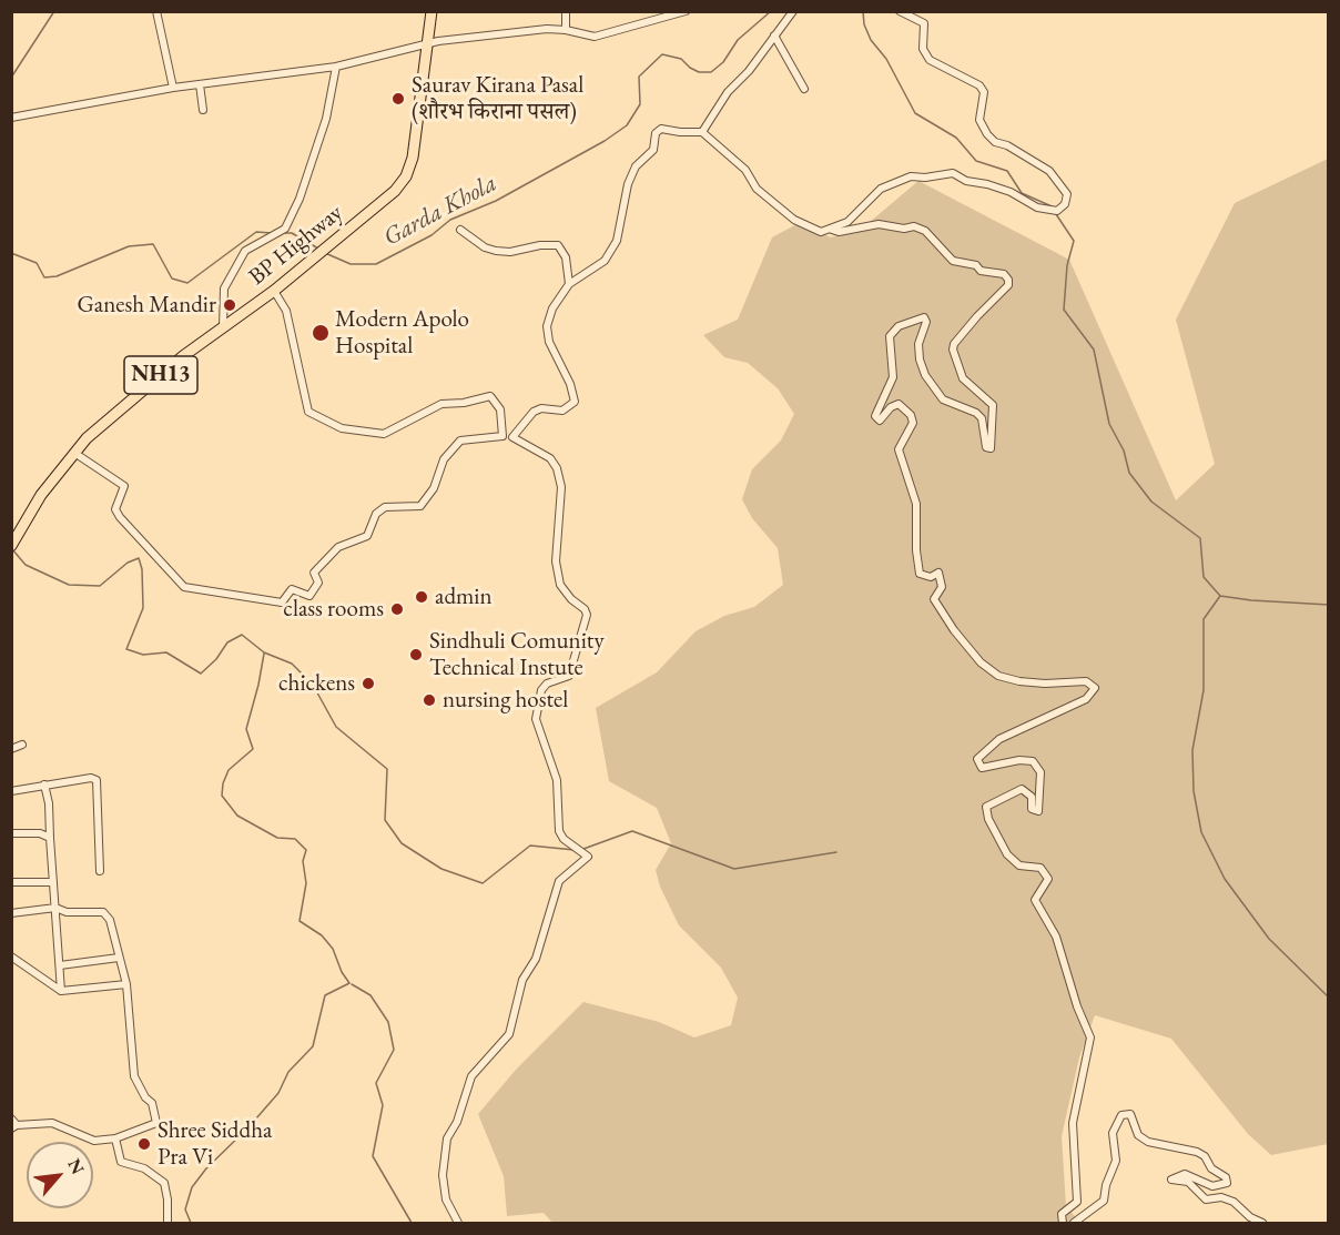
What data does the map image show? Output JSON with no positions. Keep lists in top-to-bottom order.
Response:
{
  "streets": {
    "highway": ["BP Highway", "NH13"]
  },
  "water": ["Garda Khola"],
  "places": [
    "Saurav Kirana Pasal (शौरभ किराना पसल)",
    "Ganesh Mandir",
    "Modern Apolo Hospital",
    "admin",
    "class rooms",
    "Sindhuli Comunity Technical Instute",
    "chickens",
    "nursing hostel",
    "Shree Siddha Pra Vi"
  ],
  "north": "top right"
}
